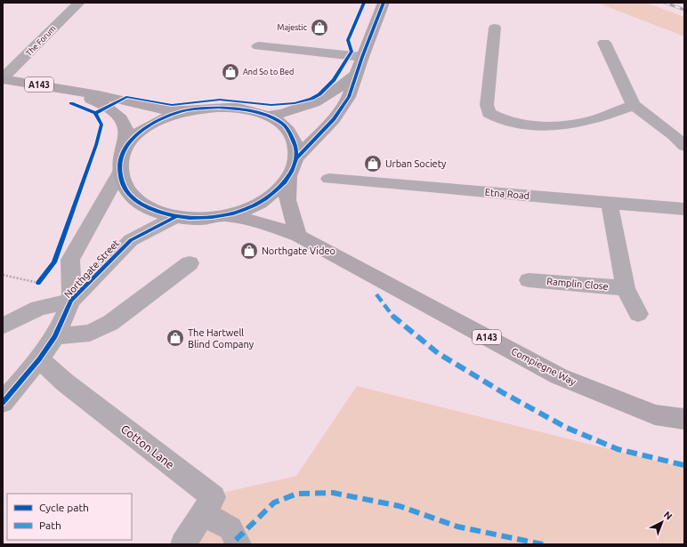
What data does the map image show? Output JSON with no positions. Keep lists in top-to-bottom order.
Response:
{
  "streets": {
    "main road": ["A143", "Compiegne Way"],
    "street": [
      "The Forum",
      "Etna Road",
      "Northgate Street",
      "Ramplin Close",
      "Cotton Lane"
    ]
  },
  "crossings": [
    ["The Forum", "A143"],
    ["A143", "Northgate Street"],
    ["Northgate Street", "Cotton Lane"]
  ],
  "places": {
    "shop": [
      "Majestic",
      "And So to Bed",
      "Urban Society",
      "Northgate Video",
      "The Hartwell Blind Company"
    ]
  },
  "legend": ["Cycle path", "Path"],
  "north": "top right"
}
